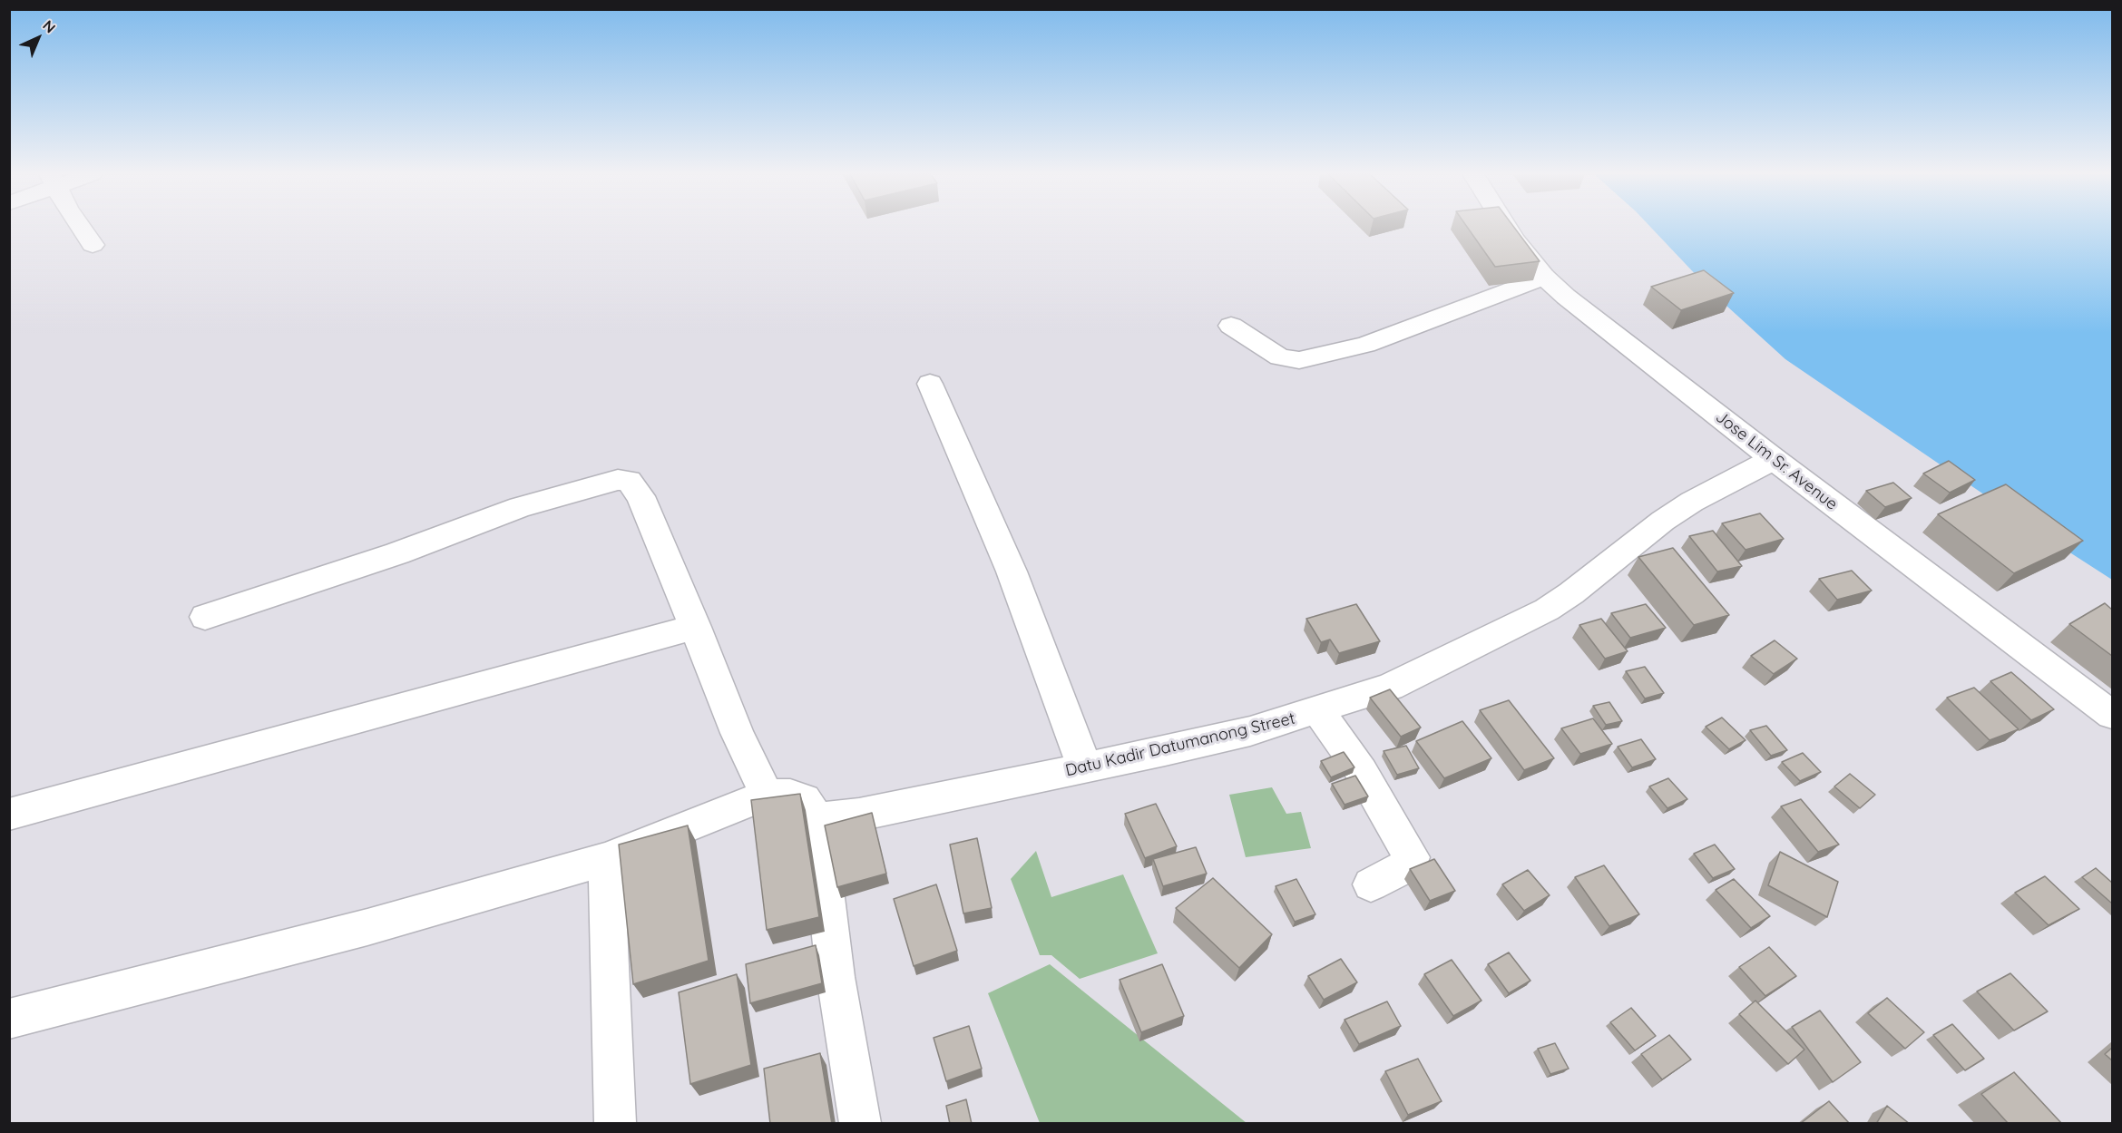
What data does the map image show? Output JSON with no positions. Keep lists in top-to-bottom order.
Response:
{
  "streets": {
    "street": ["Jose Lim Sr. Avenue", "Datu Kadir Datumanong Street"]
  },
  "crossings": [
    ["Jose Lim Sr. Avenue", "Datu Kadir Datumanong Street"]
  ],
  "north": "top right"
}
